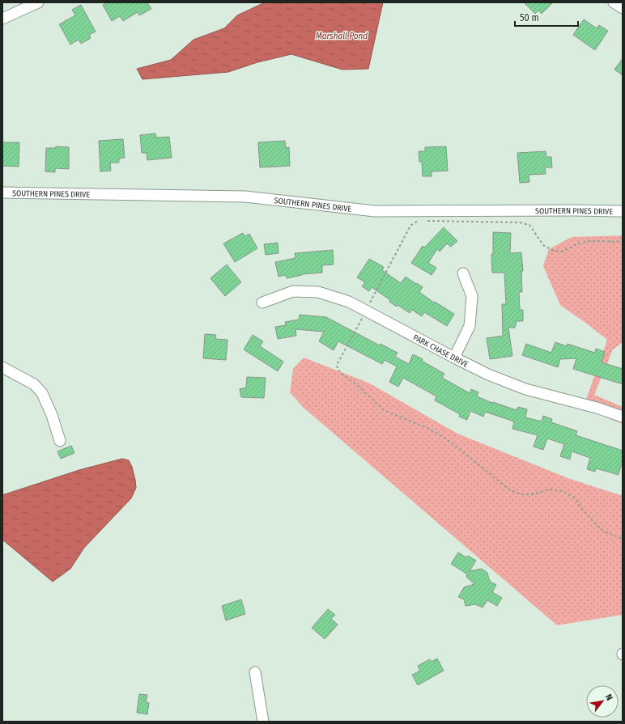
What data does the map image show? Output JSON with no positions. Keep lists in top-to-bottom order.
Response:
{
  "streets": {
    "street": ["SOUTHERN PINES DRIVE", "PARK CHASE DRIVE"]
  },
  "water": ["Marshall Pond"],
  "scale_bar": "50 m",
  "north": "top right"
}
